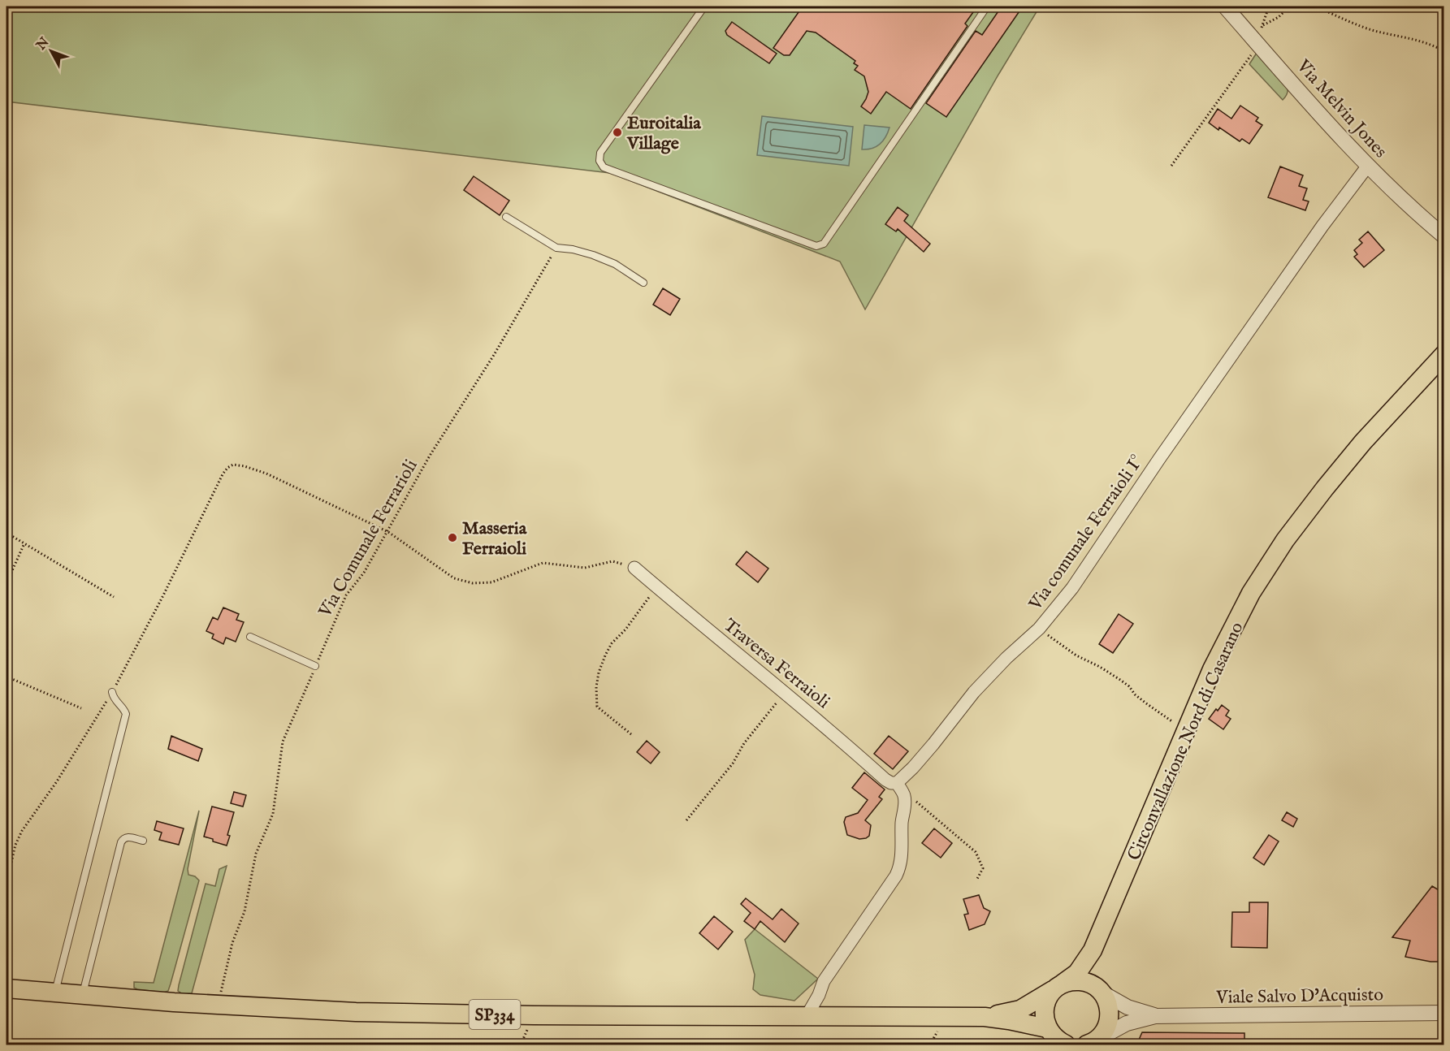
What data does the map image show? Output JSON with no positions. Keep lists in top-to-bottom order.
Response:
{
  "streets": {
    "main road": ["Circonvallazione Nord di Casarano", "SP334"],
    "street": [
      "Via Melvin Jones",
      "Via comunale Ferraioli I°",
      "Traversa Ferraioli",
      "Viale Salvo D'Acquisto"
    ],
    "path": ["Via Comunale Ferrarioli"]
  },
  "crossings": [
    ["Via Melvin Jones", "Via comunale Ferraioli I°"],
    ["Via comunale Ferraioli I°", "Traversa Ferraioli"],
    ["Via Comunale Ferrarioli", "SP334"]
  ],
  "places": ["Euroitalia Village", "Masseria Ferraioli"],
  "north": "top left"
}
